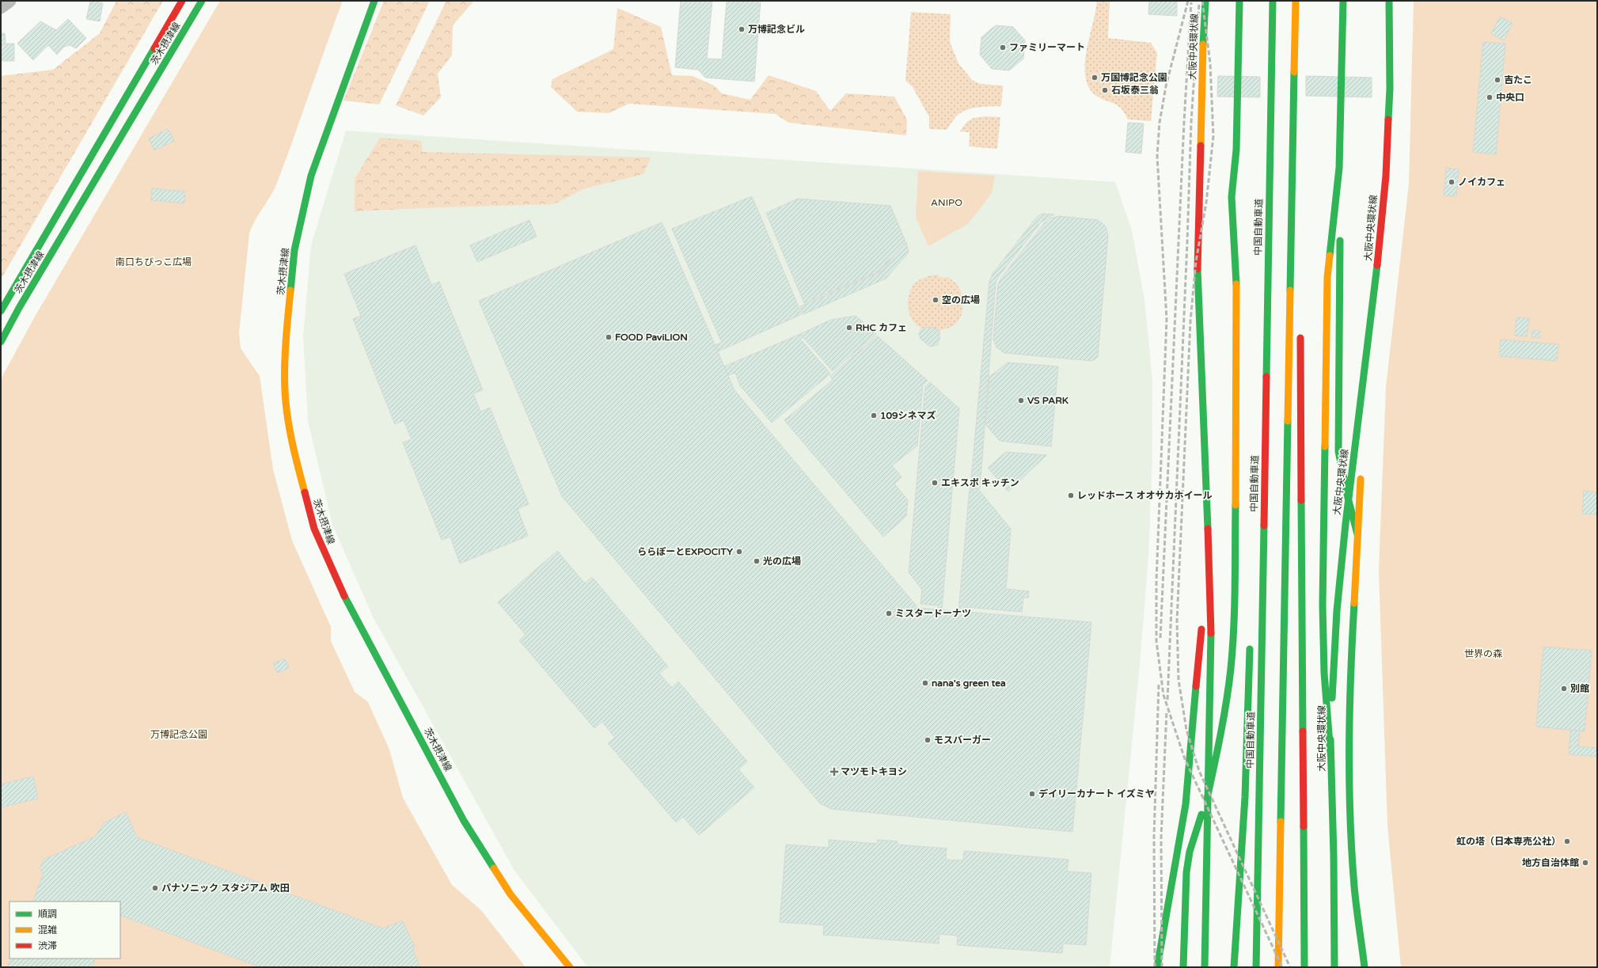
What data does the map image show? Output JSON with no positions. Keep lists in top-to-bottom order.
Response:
{
  "streets": {
    "main road": ["茨木摂津線", "大阪中央環状線", "中国自動車道"]
  },
  "parks": [
    "ANIPO",
    "南口ちびっこ広場",
    "世界の森",
    "万博記念公園"
  ],
  "places": {
    "other": [
      "万博記念ビル",
      "ファミリーマート",
      "万国博記念公園",
      "吉たこ",
      "石坂泰三翁",
      "中央口",
      "ノイカフェ",
      "空の広場",
      "RHC カフェ",
      "FOOD PaviLION",
      "VS PARK",
      "109シネマズ",
      "エキスポ キッチン",
      "レッドホース オオサカホイール",
      "ららぽーとEXPOCITY",
      "光の広場",
      "ミスタードーナツ",
      "nana's green tea",
      "別館",
      "モスバーガー",
      "デイリーカナート イズミヤ",
      "虹の塔（日本専売公社）",
      "地方自治体館",
      "パナソニック スタジアム 吹田"
    ],
    "health": ["マツモトキヨシ"]
  },
  "legend": ["順調", "混雑", "渋滞"]
}
